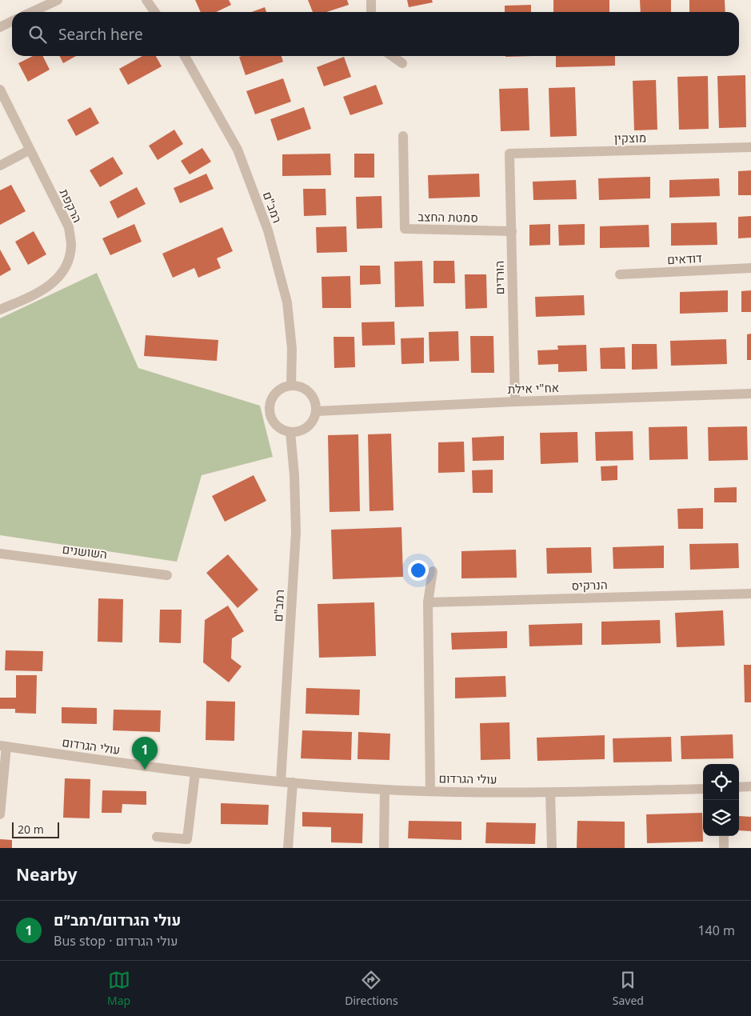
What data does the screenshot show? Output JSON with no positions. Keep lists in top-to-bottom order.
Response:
{
  "streets": {
    "street": [
      "מוצקין",
      "הרקפת",
      "רמב\"ם",
      "סמטת החצב",
      "דודאים",
      "הורדים",
      "אח\"י אילת",
      "השושנים",
      "הנרקיס",
      "עולי הגרדום"
    ]
  },
  "crossings": [
    ["מוצקין", "הורדים"],
    ["רמב\"ם", "אח\"י אילת"],
    ["רמב\"ם", "עולי הגרדום"],
    ["סמטת החצב", "הורדים"],
    ["הורדים", "אח\"י אילת"]
  ],
  "scale_bar": "20 m",
  "page": {
    "search": "Search here",
    "pins": "1",
    "scale": "20 m",
    "heading": "Nearby",
    "list": [
      {
        "mark": "1",
        "name": "עולי הגרדום/רמב״ם",
        "note": "Bus stop · עולי הגרדום",
        "value": "140 m"
      }
    ],
    "nav": ["Map", "Directions", "Saved"]
  }
}
